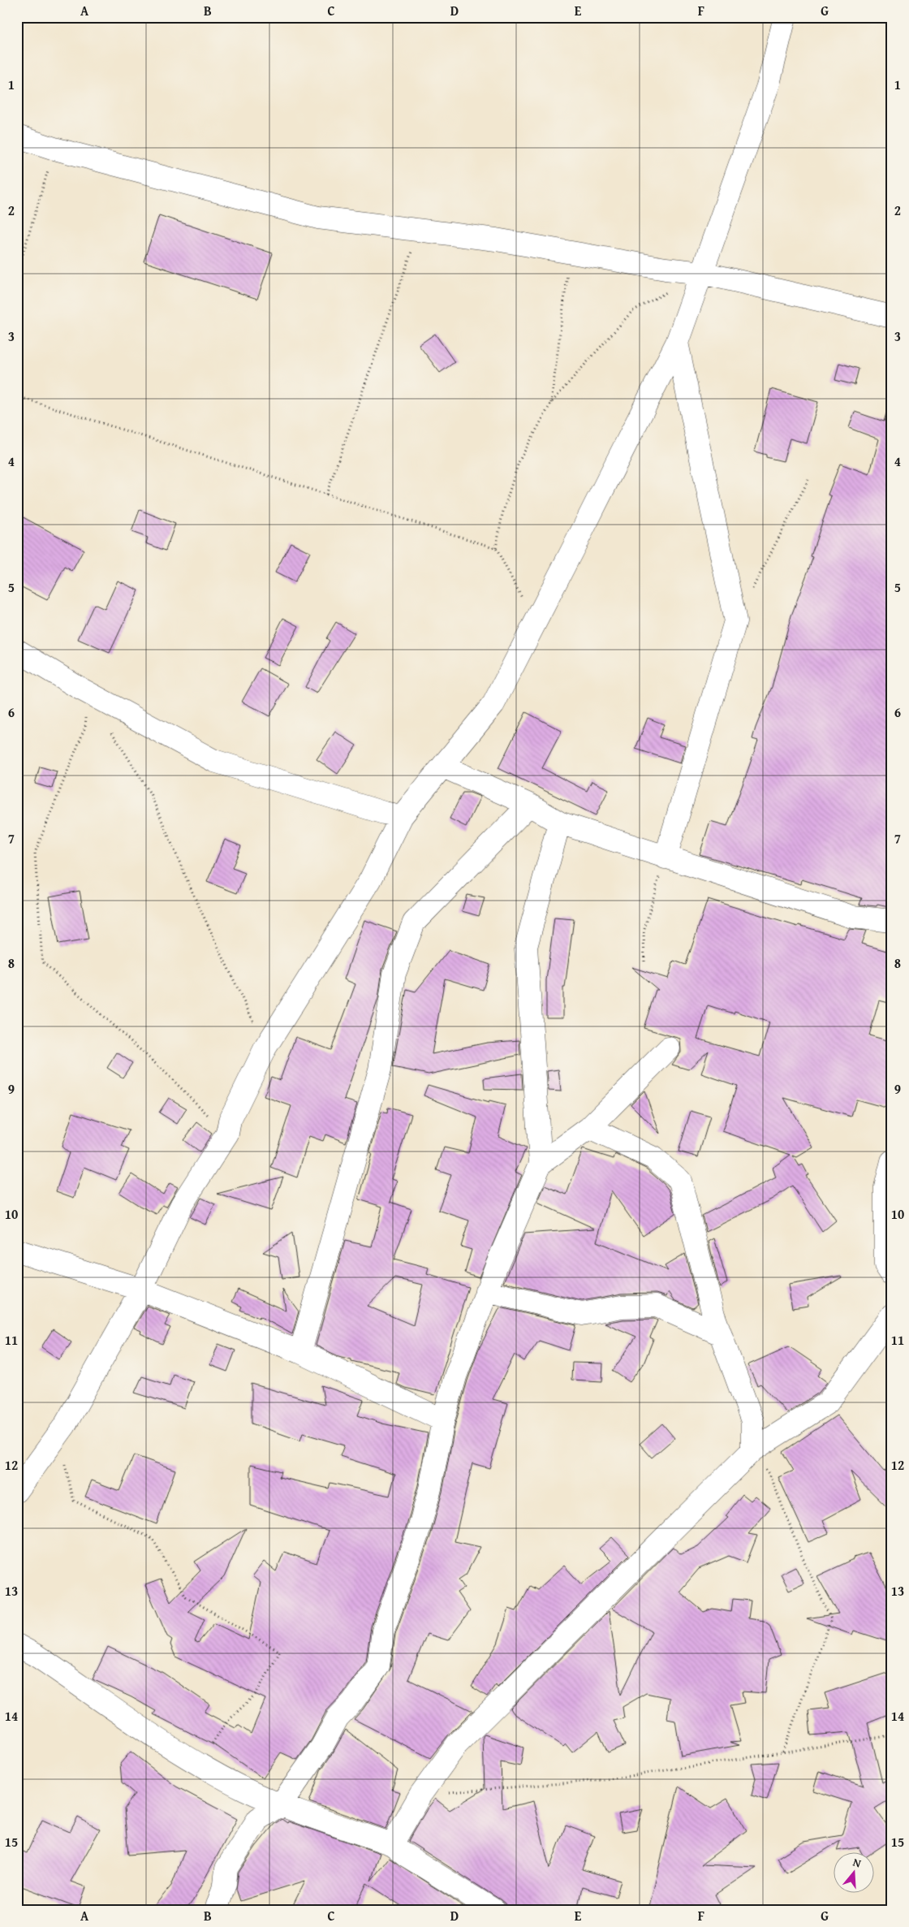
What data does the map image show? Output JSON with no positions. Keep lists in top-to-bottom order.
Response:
{
  "north": "top",
  "grid": {
    "columns": [
      "A",
      "B",
      "C",
      "D",
      "E",
      "F",
      "G"
    ],
    "rows": [
      "1",
      "2",
      "3",
      "4",
      "5",
      "6",
      "7",
      "8",
      "9",
      "10",
      "11",
      "12",
      "13",
      "14",
      "15"
    ]
  }
}
